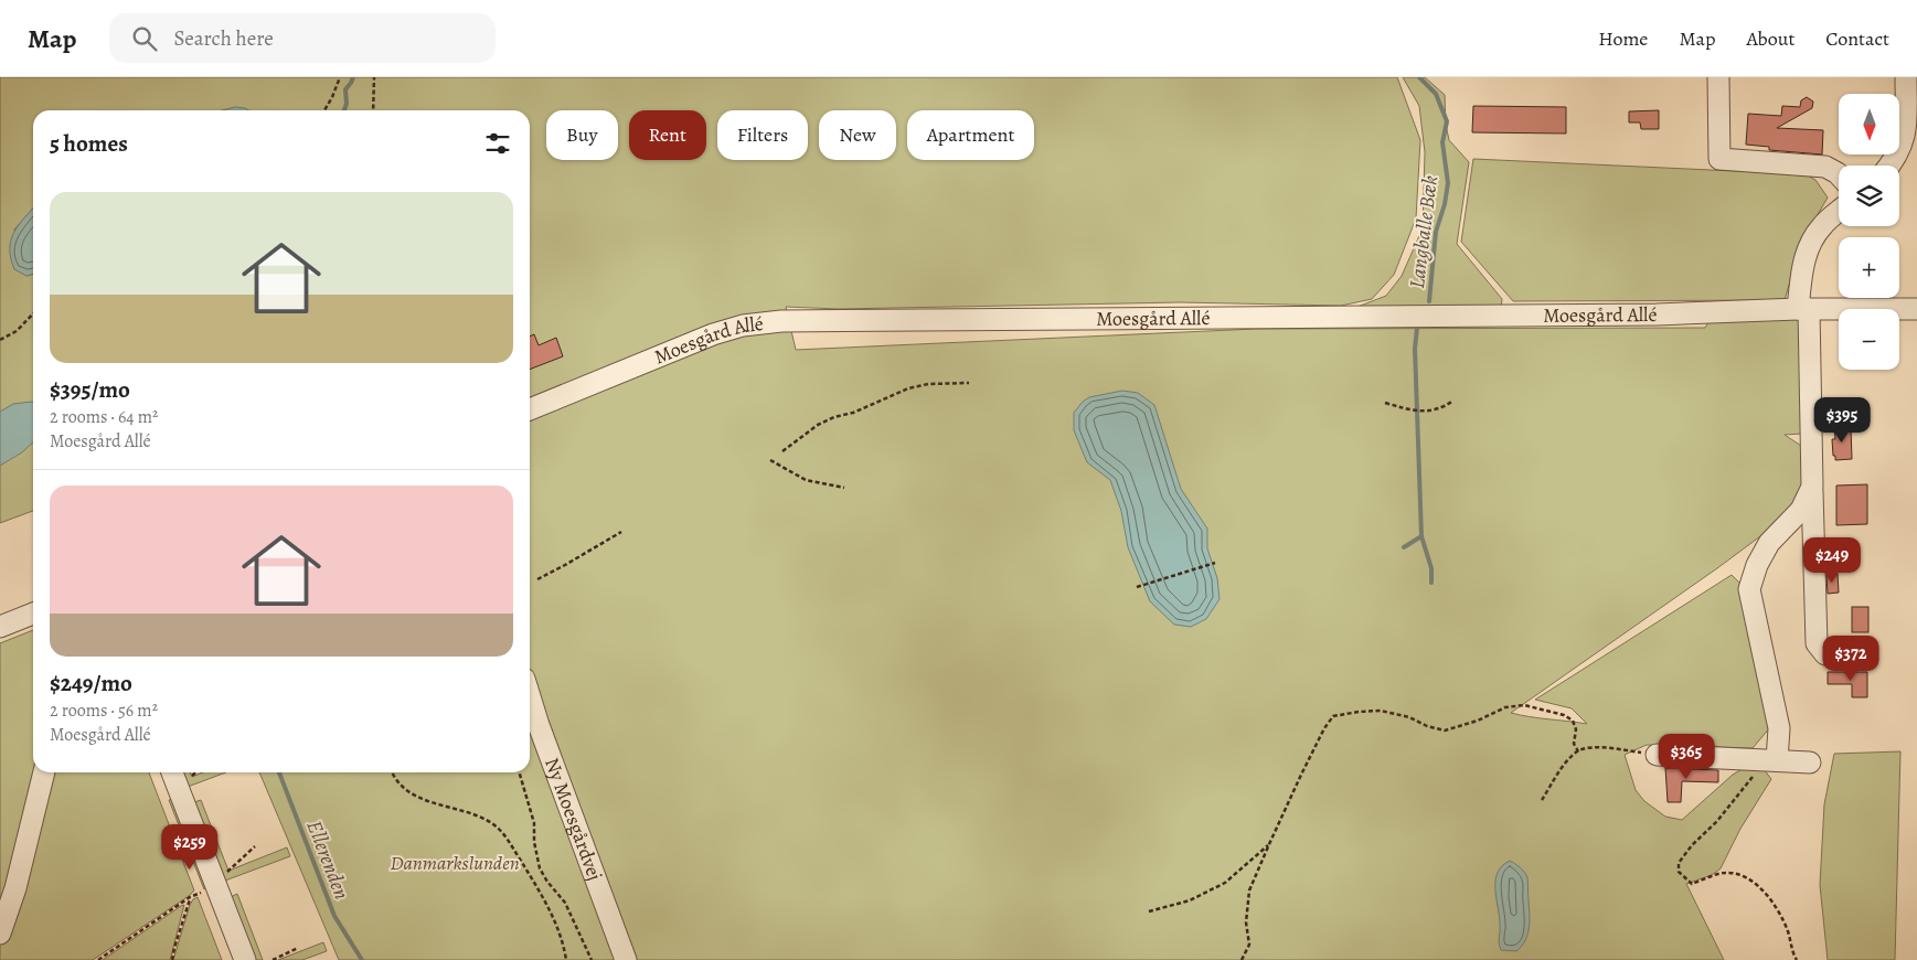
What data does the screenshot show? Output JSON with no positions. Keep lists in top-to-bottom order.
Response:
{
  "streets": {
    "street": ["Moesgård Allé", "Ny Moesgårdvej"]
  },
  "water": ["Langballe Bæk", "Ellerenden"],
  "parks": ["Danmarkslunden"],
  "north": "bottom",
  "page": {
    "header": "Map",
    "search": "Search here",
    "nav": [
      "Home",
      "Map",
      "About",
      "Contact"
    ],
    "map_buttons": ["+", "−"],
    "chip": [
      "Buy",
      "Rent",
      "Filters",
      "New",
      "Apartment"
    ],
    "heading": "5 homes",
    "list": [
      {
        "name": "$395/mo",
        "note": "2 rooms · 64 m² · Moesgård Allé"
      },
      {
        "name": "$249/mo",
        "note": "2 rooms · 56 m² · Moesgård Allé"
      }
    ],
    "price": [
      "$395",
      "$249",
      "$372",
      "$365",
      "$259"
    ]
  }
}
